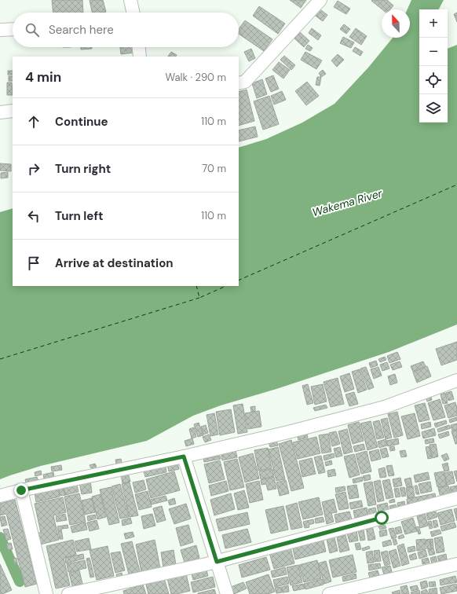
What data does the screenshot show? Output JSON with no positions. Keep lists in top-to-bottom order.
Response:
{
  "water": ["Wakema River"],
  "north": "top",
  "page": {
    "map_buttons": ["+", "−"],
    "search": "Search here",
    "heading": ["4 min", "Walk · 290 m"],
    "list": [
      ["Continue", "110 m"],
      ["Turn right", "70 m"],
      ["Turn left", "110 m"],
      "Arrive at destination"
    ]
  }
}
